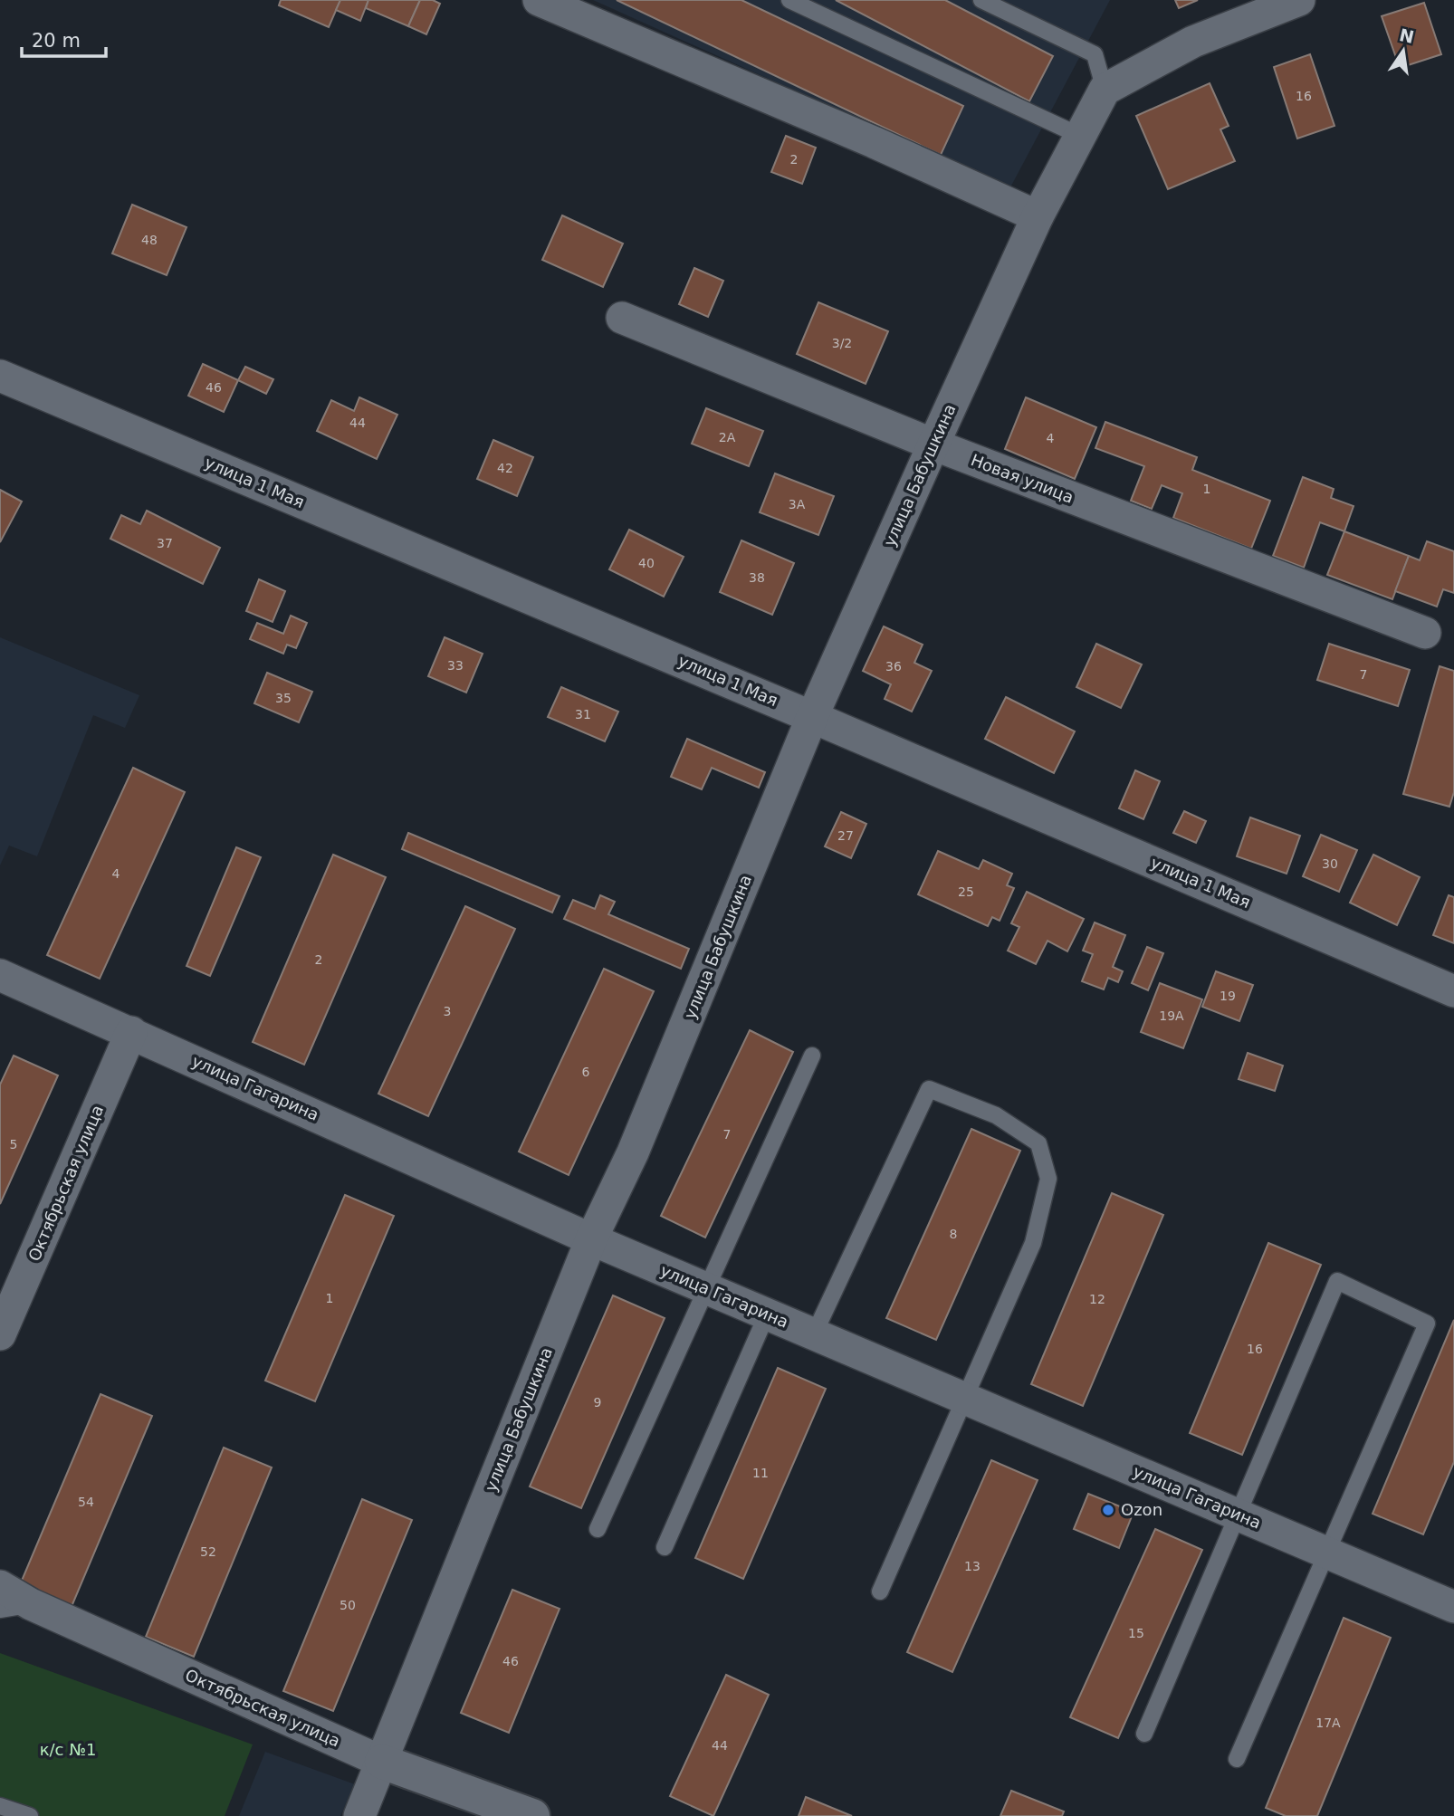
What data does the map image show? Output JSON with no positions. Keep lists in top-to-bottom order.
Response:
{
  "streets": {
    "street": [
      "улица Бабушкина",
      "Новая улица",
      "улица 1 Мая",
      "улица Гагарина",
      "Октябрьская улица"
    ]
  },
  "crossings": [
    ["улица Бабушкина", "Новая улица"],
    ["улица Бабушкина", "улица 1 Мая"],
    ["улица Бабушкина", "улица Гагарина"],
    ["улица Бабушкина", "Октябрьская улица"],
    ["улица Гагарина", "Октябрьская улица"]
  ],
  "parks": ["к/с №1"],
  "places": ["Ozon"],
  "house_numbers": [
    "16",
    "2",
    "48",
    "3/2",
    "46",
    "44",
    "2А",
    "4",
    "42",
    "1",
    "3А",
    "37",
    "40",
    "38",
    "33",
    "36",
    "7",
    "35",
    "31",
    "27",
    "30",
    "4",
    "25",
    "2",
    "19",
    "3",
    "19А",
    "6",
    "7",
    "5",
    "8",
    "1",
    "12",
    "16",
    "9",
    "11",
    "54",
    "52",
    "13",
    "50",
    "15",
    "46",
    "17А",
    "44"
  ],
  "scale_bar": "20 m",
  "north": "top"
}
